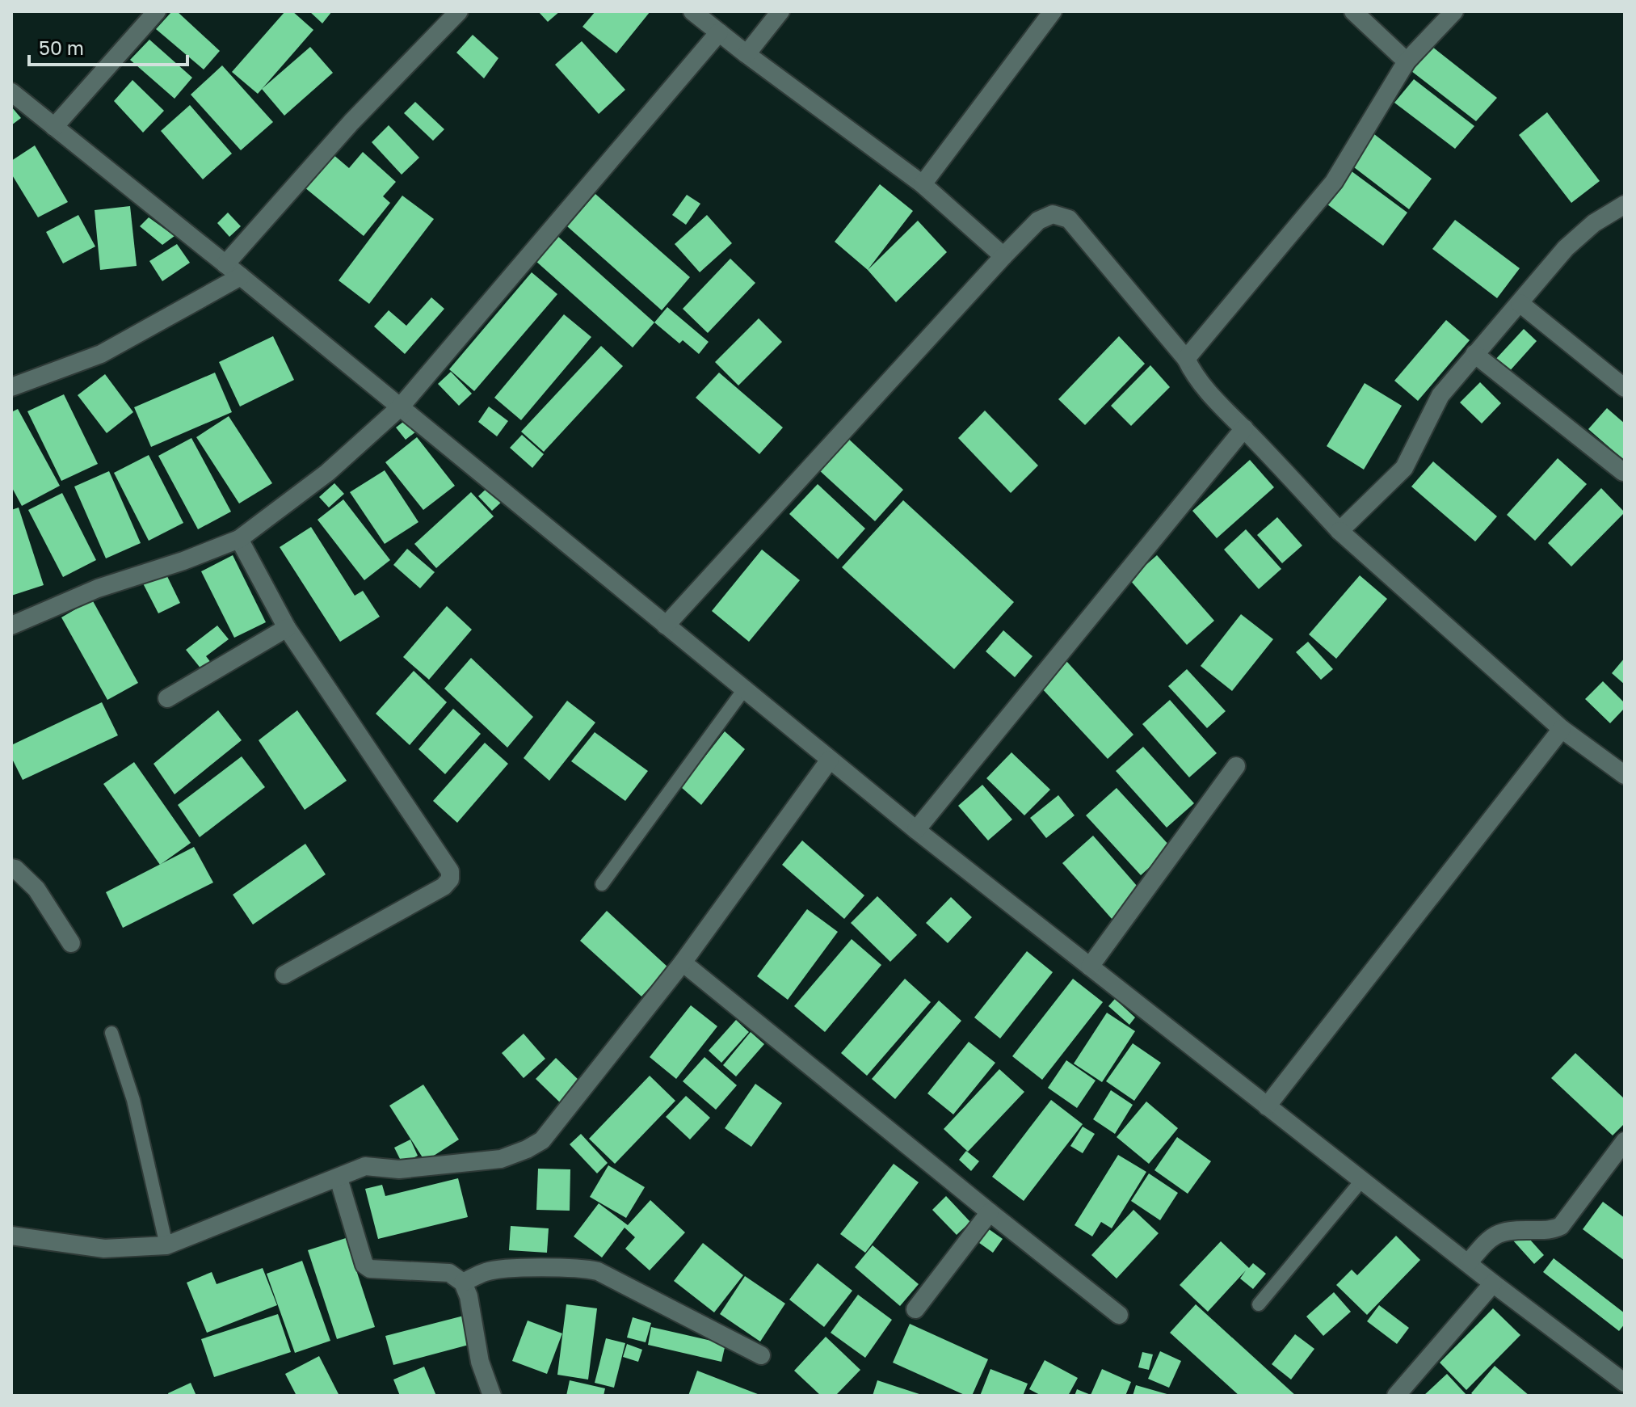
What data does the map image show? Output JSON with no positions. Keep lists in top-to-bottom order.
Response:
{
  "scale_bar": "50 m"
}
